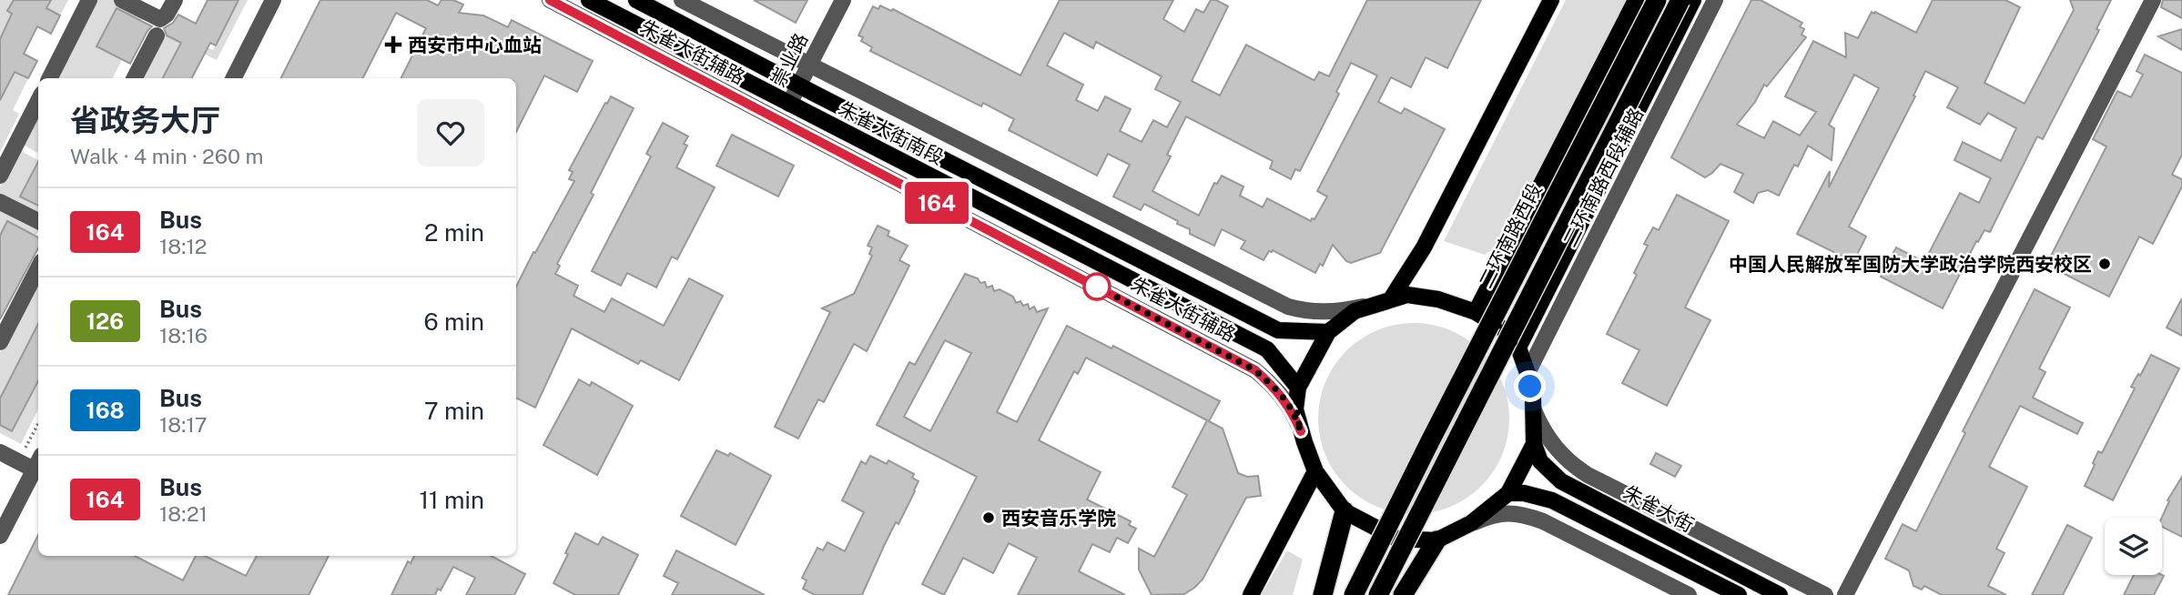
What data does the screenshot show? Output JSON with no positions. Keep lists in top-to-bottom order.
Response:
{
  "streets": {
    "highway": ["二环南路西段"],
    "main road": ["朱雀大街南段", "朱雀大街"],
    "street": ["朱雀大街辅路", "崇业路", "二环南路西段辅路"]
  },
  "crossings": [
    ["崇业路", "朱雀大街南段"]
  ],
  "places": {
    "health": ["西安市中心血站"],
    "other": ["中国人民解放军国防大学政治学院西安校区", "西安音乐学院"]
  },
  "lines": ["bus line 164"],
  "page": {
    "on_map": "164",
    "heading": ["省政务大厅", "Walk · 4 min · 260 m"],
    "list": [
      {
        "mark": "164",
        "name": "Bus",
        "note": "18:12",
        "value": "2 min"
      },
      {
        "mark": "126",
        "name": "Bus",
        "note": "18:16",
        "value": "6 min"
      },
      {
        "mark": "168",
        "name": "Bus",
        "note": "18:17",
        "value": "7 min"
      },
      {
        "mark": "164",
        "name": "Bus",
        "note": "18:21",
        "value": "11 min"
      }
    ]
  }
}
